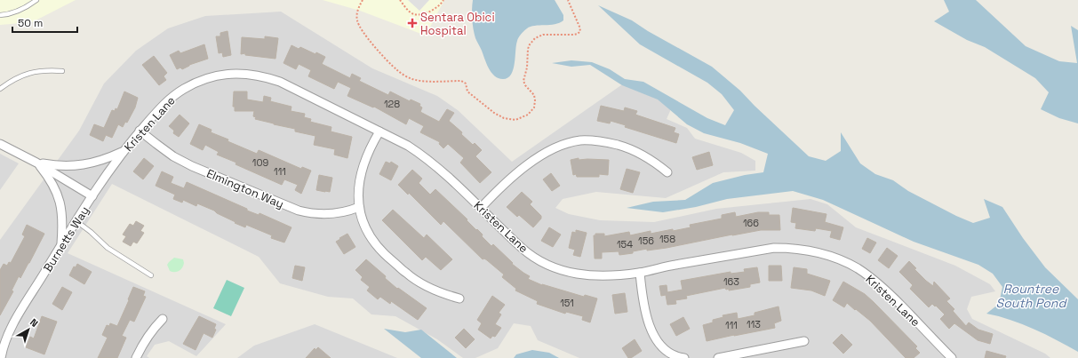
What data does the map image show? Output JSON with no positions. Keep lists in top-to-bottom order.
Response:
{
  "streets": {
    "street": ["Kristen Lane", "Elmington Way", "Burnetts Way"]
  },
  "crossings": [
    ["Kristen Lane", "Elmington Way"],
    ["Kristen Lane", "Burnetts Way"]
  ],
  "water": ["Rountree South Pond"],
  "places": {
    "health": ["Sentara Obici Hospital"]
  },
  "house_numbers": [
    "128",
    "109",
    "111",
    "166",
    "158",
    "156",
    "154",
    "163",
    "151",
    "113",
    "111"
  ],
  "scale_bar": "50 m",
  "north": "top right"
}
